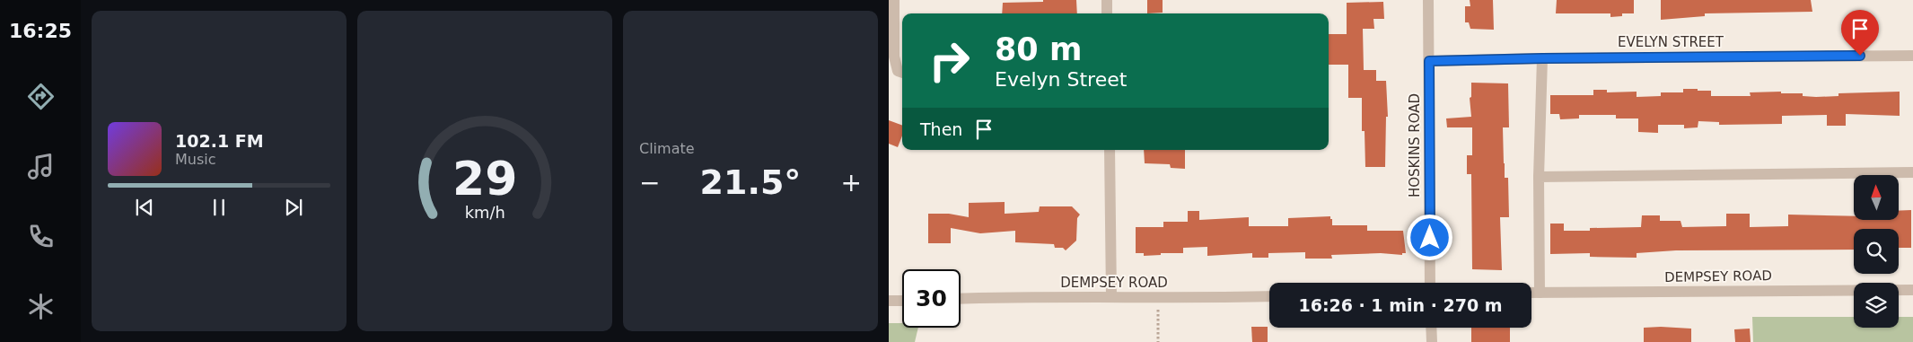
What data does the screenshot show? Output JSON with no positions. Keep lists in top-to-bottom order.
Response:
{
  "streets": {
    "street": ["EVELYN STREET", "HOSKINS ROAD", "DEMPSEY ROAD"]
  },
  "crossings": [
    ["EVELYN STREET", "HOSKINS ROAD"]
  ],
  "north": "top",
  "page": {
    "tabs": "16:25",
    "tile": "Climate",
    "turn": ["80 m", "Evelyn Street"],
    "then": "Then",
    "song": ["102.1 FM", "Music"],
    "heat": ["−", "21.5°", "+"],
    "limit": "30",
    "trip": "16:26 · 1 min · 270 m",
    "gauge": ["29", "km/h"]
  }
}
